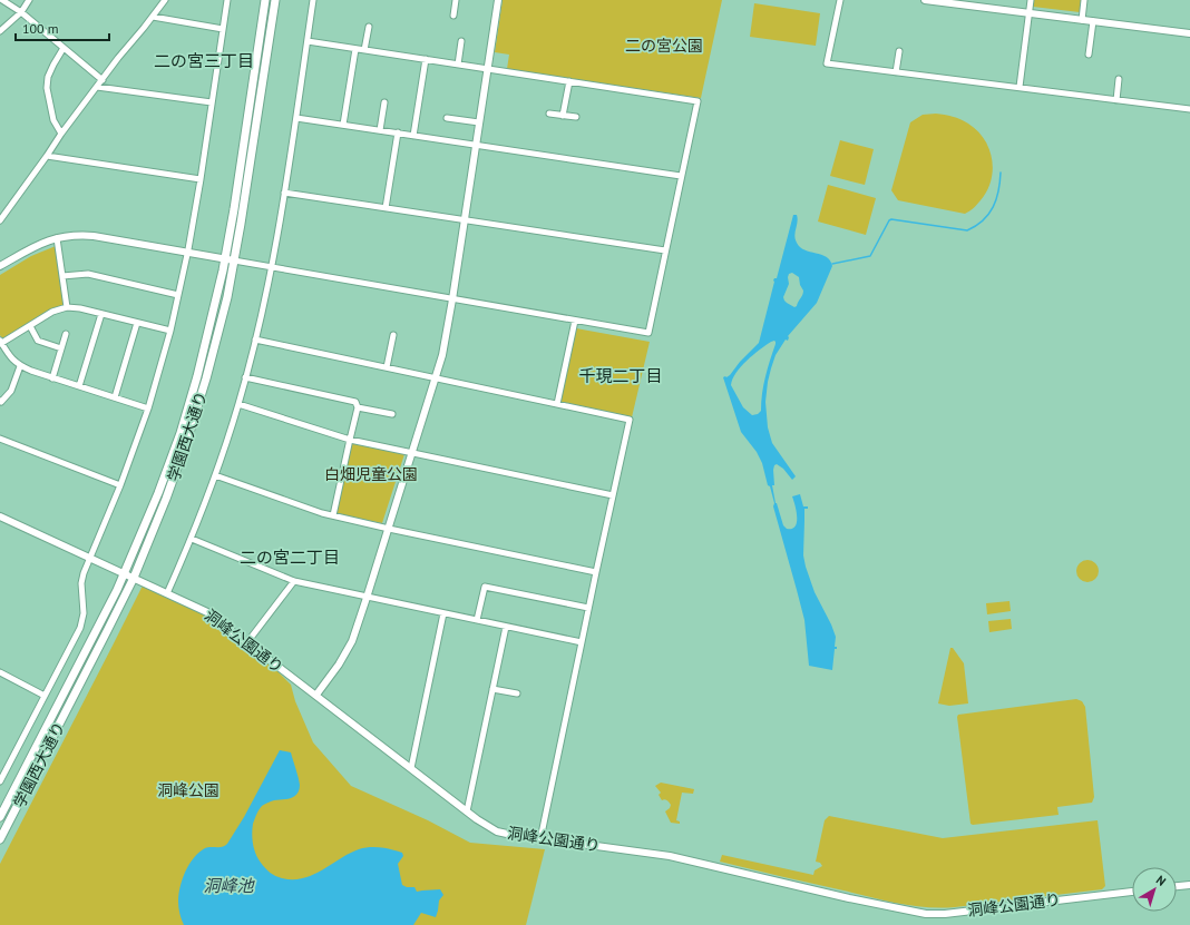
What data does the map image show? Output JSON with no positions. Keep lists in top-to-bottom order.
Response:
{
  "streets": {
    "main road": ["学園西大通り"],
    "street": ["洞峰公園通り"]
  },
  "crossings": [
    ["学園西大通り", "洞峰公園通り"]
  ],
  "districts": ["二の宮三丁目", "千現二丁目", "二の宮二丁目"],
  "water": ["洞峰池"],
  "parks": ["二の宮公園", "白畑児童公園", "洞峰公園"],
  "scale_bar": "100 m",
  "north": "top right"
}
